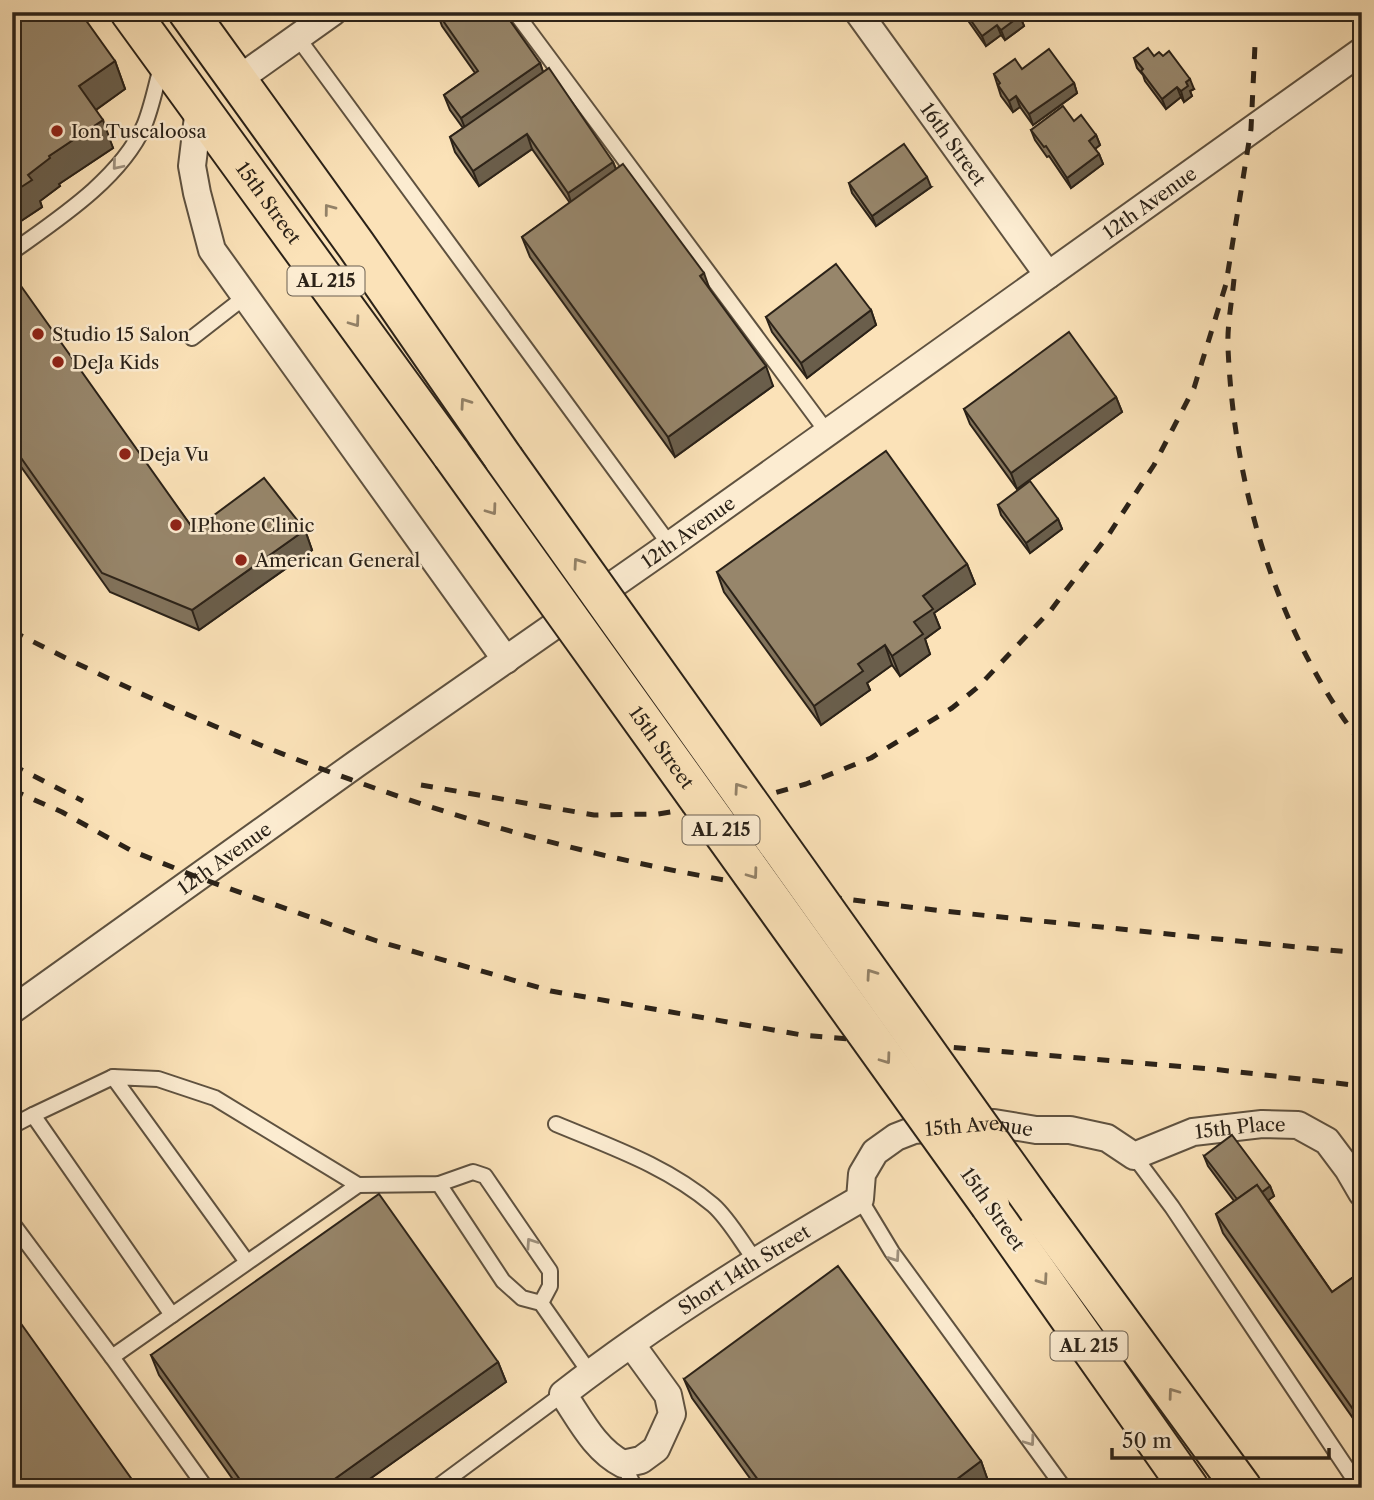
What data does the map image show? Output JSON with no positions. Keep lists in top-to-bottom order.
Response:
{
  "streets": {
    "main road": ["15th Street", "AL 215"],
    "street": [
      "16th Street",
      "12th Avenue",
      "15th Avenue",
      "15th Place",
      "Short 14th Street"
    ]
  },
  "crossings": [
    ["16th Street", "12th Avenue"],
    ["15th Avenue", "15th Place"],
    ["15th Avenue", "Short 14th Street"]
  ],
  "places": [
    "Ion Tuscaloosa",
    "Studio 15 Salon",
    "DeJa Kids",
    "Deja Vu",
    "IPhone Clinic",
    "American General"
  ],
  "scale_bar": "50 m"
}
